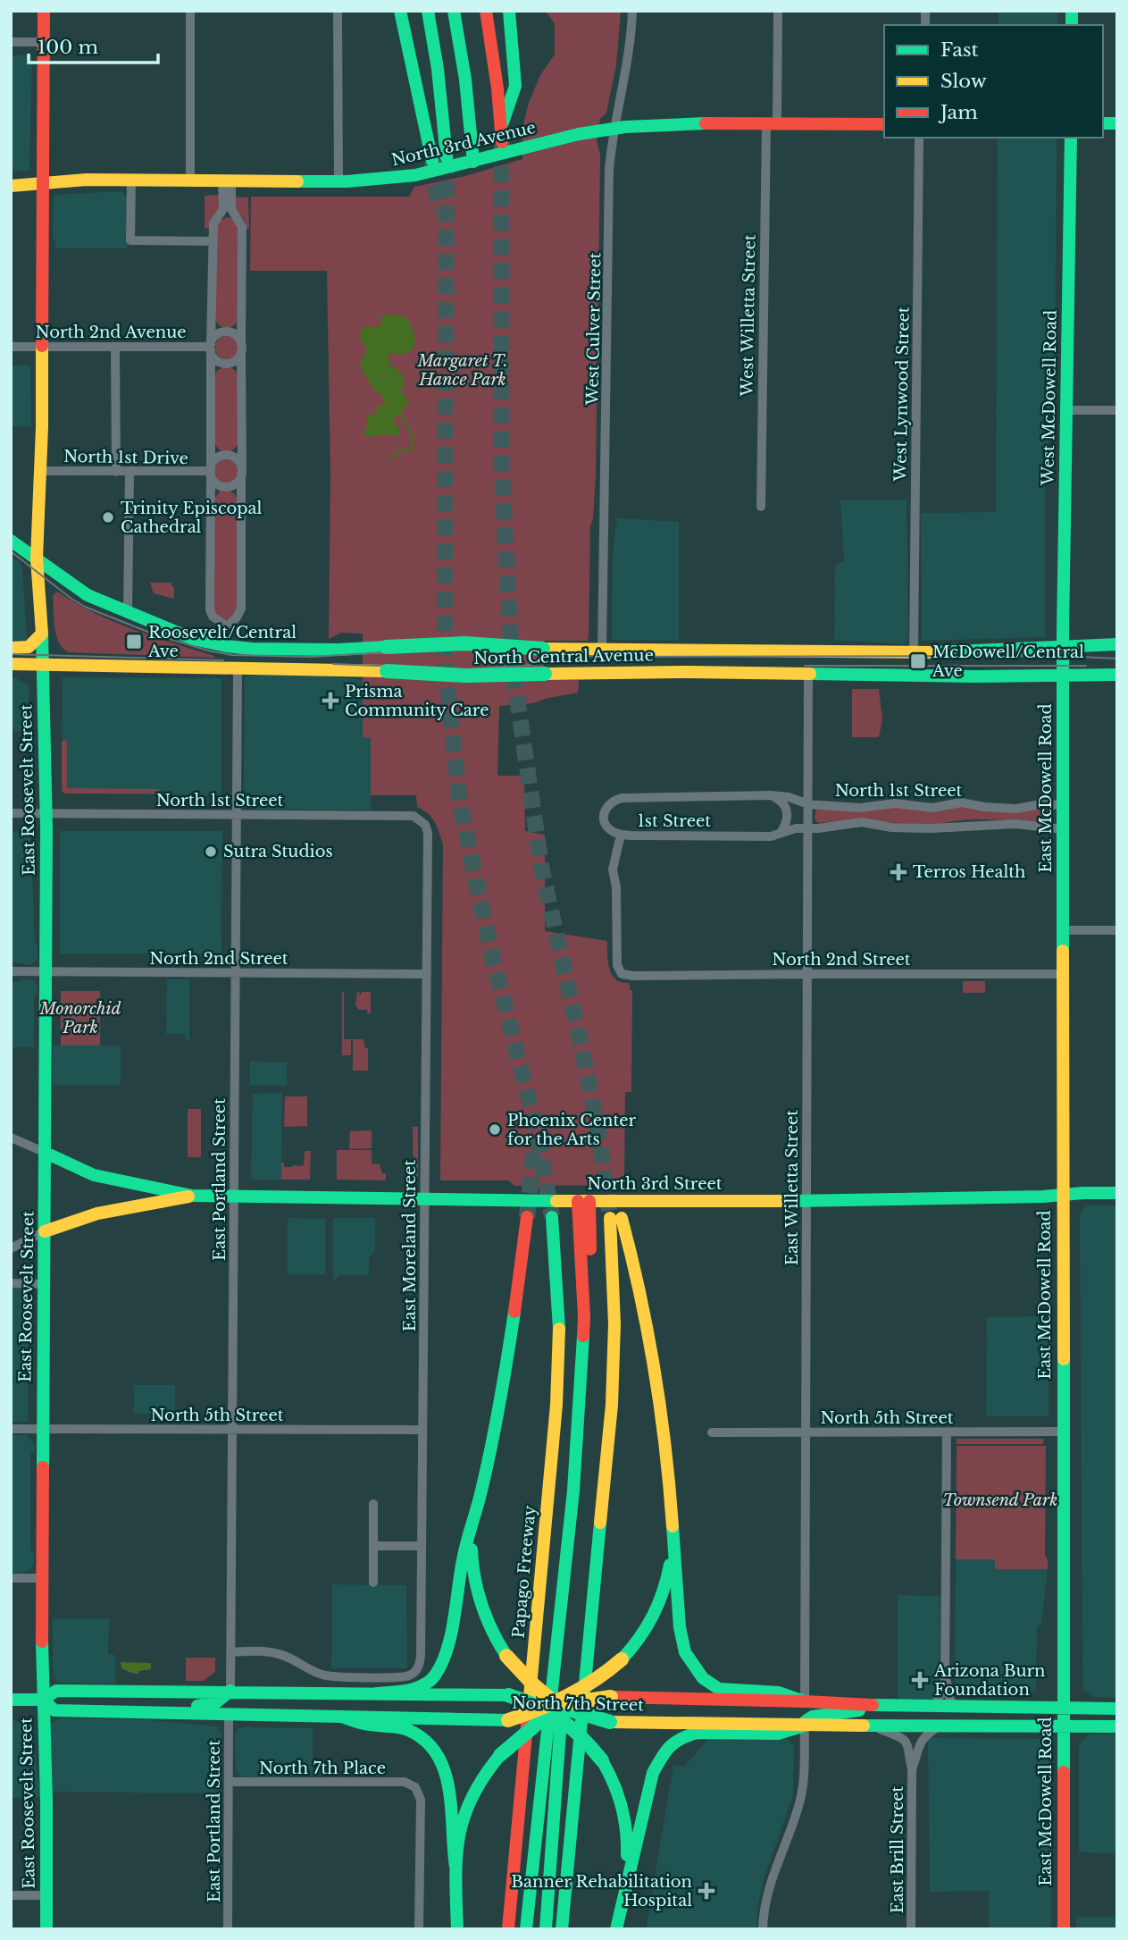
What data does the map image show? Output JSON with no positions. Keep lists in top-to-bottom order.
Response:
{
  "streets": {
    "main road": [
      "North 3rd Avenue",
      "West McDowell Road",
      "North Central Avenue",
      "East McDowell Road",
      "East Roosevelt Street",
      "North 3rd Street",
      "Papago Freeway",
      "North 7th Street"
    ],
    "street": [
      "West Willetta Street",
      "West Culver Street",
      "North 2nd Avenue",
      "West Lynwood Street",
      "North 1st Drive",
      "North 1st Street",
      "1st Street",
      "North 2nd Street",
      "East Portland Street",
      "East Willetta Street",
      "East Moreland Street",
      "North 5th Street",
      "North 7th Place",
      "East Brill Street"
    ]
  },
  "crossings": [
    ["North 3rd Avenue", "West Willetta Street"],
    ["North 3rd Avenue", "West Culver Street"],
    ["North 3rd Avenue", "East Roosevelt Street"],
    ["West Culver Street", "North Central Avenue"],
    ["North 2nd Avenue", "East Roosevelt Street"],
    ["West Lynwood Street", "North Central Avenue"],
    ["West McDowell Road", "North Central Avenue"],
    ["West McDowell Road", "East McDowell Road"],
    ["North 1st Drive", "East Roosevelt Street"],
    ["North Central Avenue", "East McDowell Road"],
    ["North Central Avenue", "East Roosevelt Street"],
    ["North Central Avenue", "East Portland Street"],
    ["North Central Avenue", "East Willetta Street"],
    ["East McDowell Road", "North 1st Street"],
    ["East McDowell Road", "North 2nd Street"],
    ["East McDowell Road", "North 3rd Street"],
    ["East McDowell Road", "North 5th Street"],
    ["East McDowell Road", "North 7th Street"],
    ["East Roosevelt Street", "North 1st Street"],
    ["East Roosevelt Street", "North 2nd Street"],
    ["East Roosevelt Street", "North 3rd Street"],
    ["East Roosevelt Street", "North 5th Street"],
    ["East Roosevelt Street", "North 7th Street"],
    ["North 1st Street", "1st Street"],
    ["North 1st Street", "East Portland Street"],
    ["North 1st Street", "East Willetta Street"],
    ["North 1st Street", "East Moreland Street"],
    ["1st Street", "North 2nd Street"],
    ["1st Street", "East Willetta Street"],
    ["North 2nd Street", "East Portland Street"],
    ["North 2nd Street", "East Willetta Street"],
    ["North 2nd Street", "East Moreland Street"],
    ["East Portland Street", "North 3rd Street"],
    ["East Portland Street", "East Moreland Street"],
    ["East Portland Street", "North 5th Street"],
    ["East Portland Street", "North 7th Street"],
    ["East Portland Street", "North 7th Place"],
    ["North 3rd Street", "East Willetta Street"],
    ["North 3rd Street", "East Moreland Street"],
    ["East Willetta Street", "North 5th Street"],
    ["East Willetta Street", "North 7th Street"],
    ["East Moreland Street", "North 5th Street"],
    ["North 7th Street", "East Brill Street"]
  ],
  "parks": ["Margaret T. Hance Park", "Monorchid Park", "Townsend Park"],
  "places": {
    "other": ["Trinity Episcopal Cathedral", "Sutra Studios", "Phoenix Center for the Arts"],
    "transit": ["Roosevelt/Central Ave", "McDowell/Central Ave"],
    "health": [
      "Prisma Community Care",
      "Terros Health",
      "Arizona Burn Foundation",
      "Banner Rehabilitation Hospital"
    ]
  },
  "legend": ["Fast", "Slow", "Jam"],
  "scale_bar": "100 m"
}
